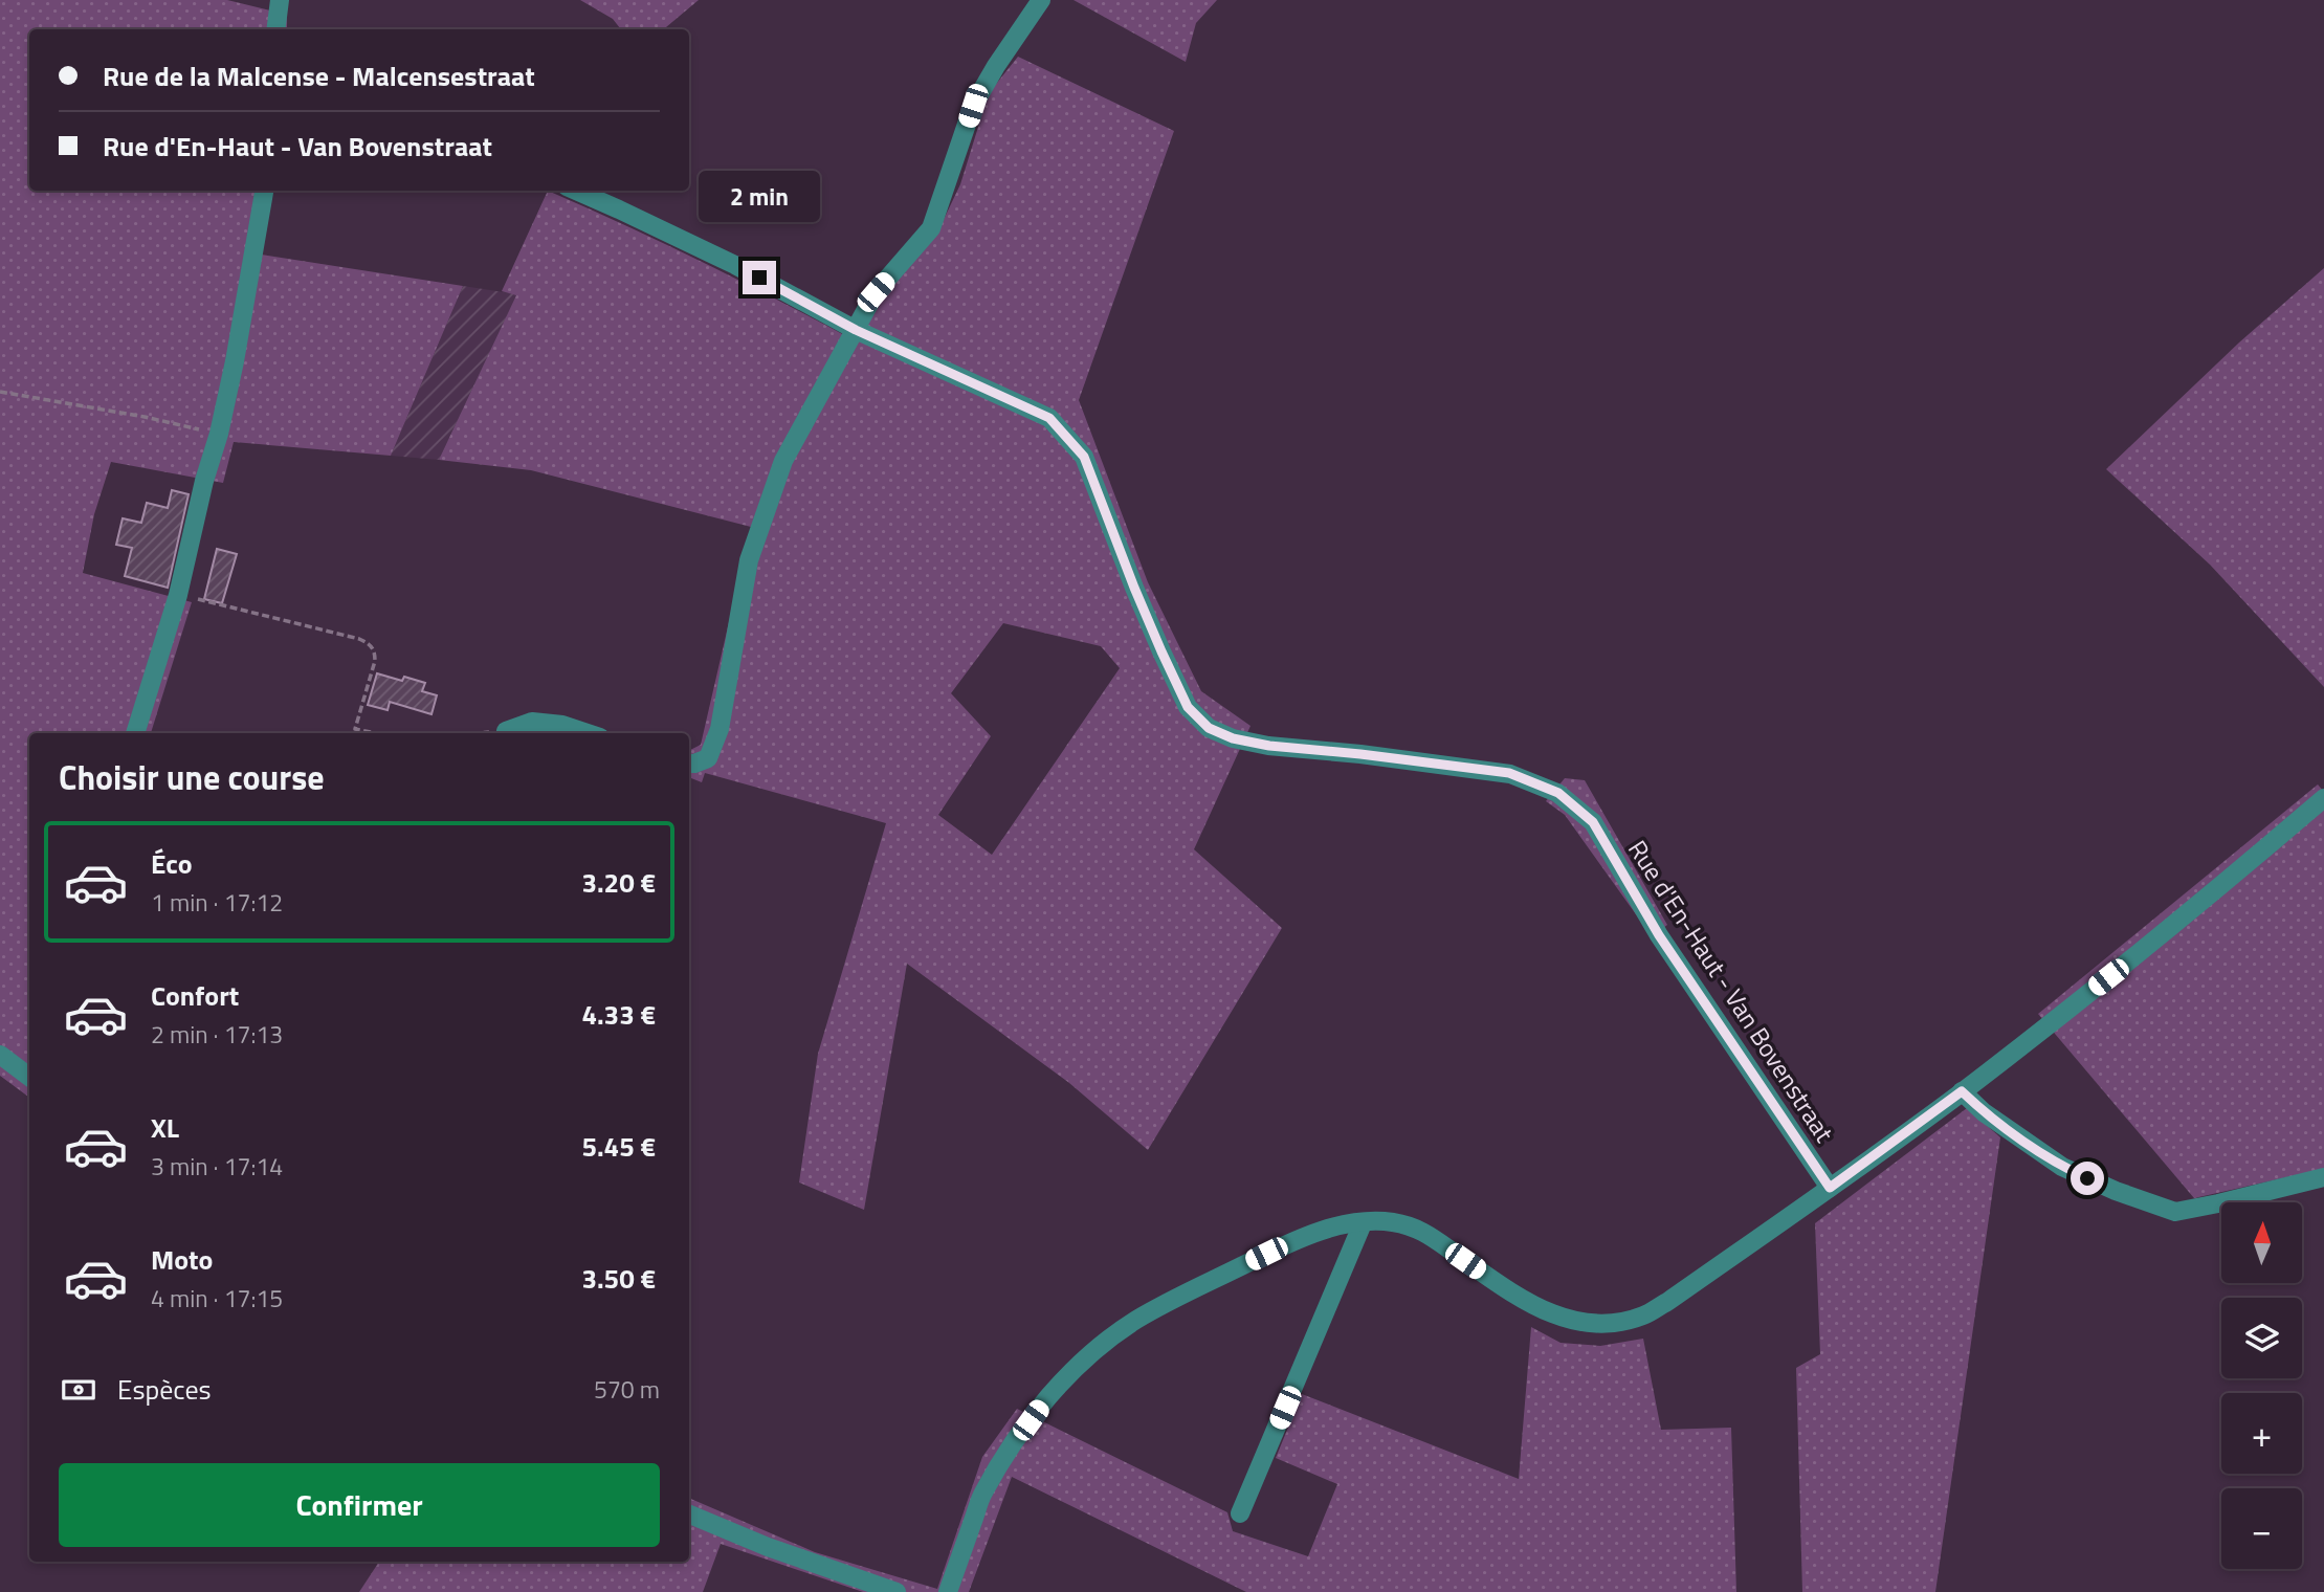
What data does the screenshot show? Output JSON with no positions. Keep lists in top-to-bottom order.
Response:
{
  "streets": {
    "street": ["Rue d'En-Haut - Van Bovenstraat"]
  },
  "north": "top",
  "page": {
    "banner": ["Rue de la Malcense - Malcensestraat", "Rue d'En-Haut - Van Bovenstraat"],
    "bubble": "2 min",
    "heading": "Choisir une course",
    "list": [
      {
        "name": "Éco",
        "note": "1 min · 17:12",
        "value": "3.20 €"
      },
      {
        "name": "Confort",
        "note": "2 min · 17:13",
        "value": "4.33 €"
      },
      {
        "name": "XL",
        "note": "3 min · 17:14",
        "value": "5.45 €"
      },
      {
        "name": "Moto",
        "note": "4 min · 17:15",
        "value": "3.50 €"
      }
    ],
    "map_buttons": ["+", "−"],
    "pay": ["Espèces", "570 m"],
    "buttons": "Confirmer"
  }
}
